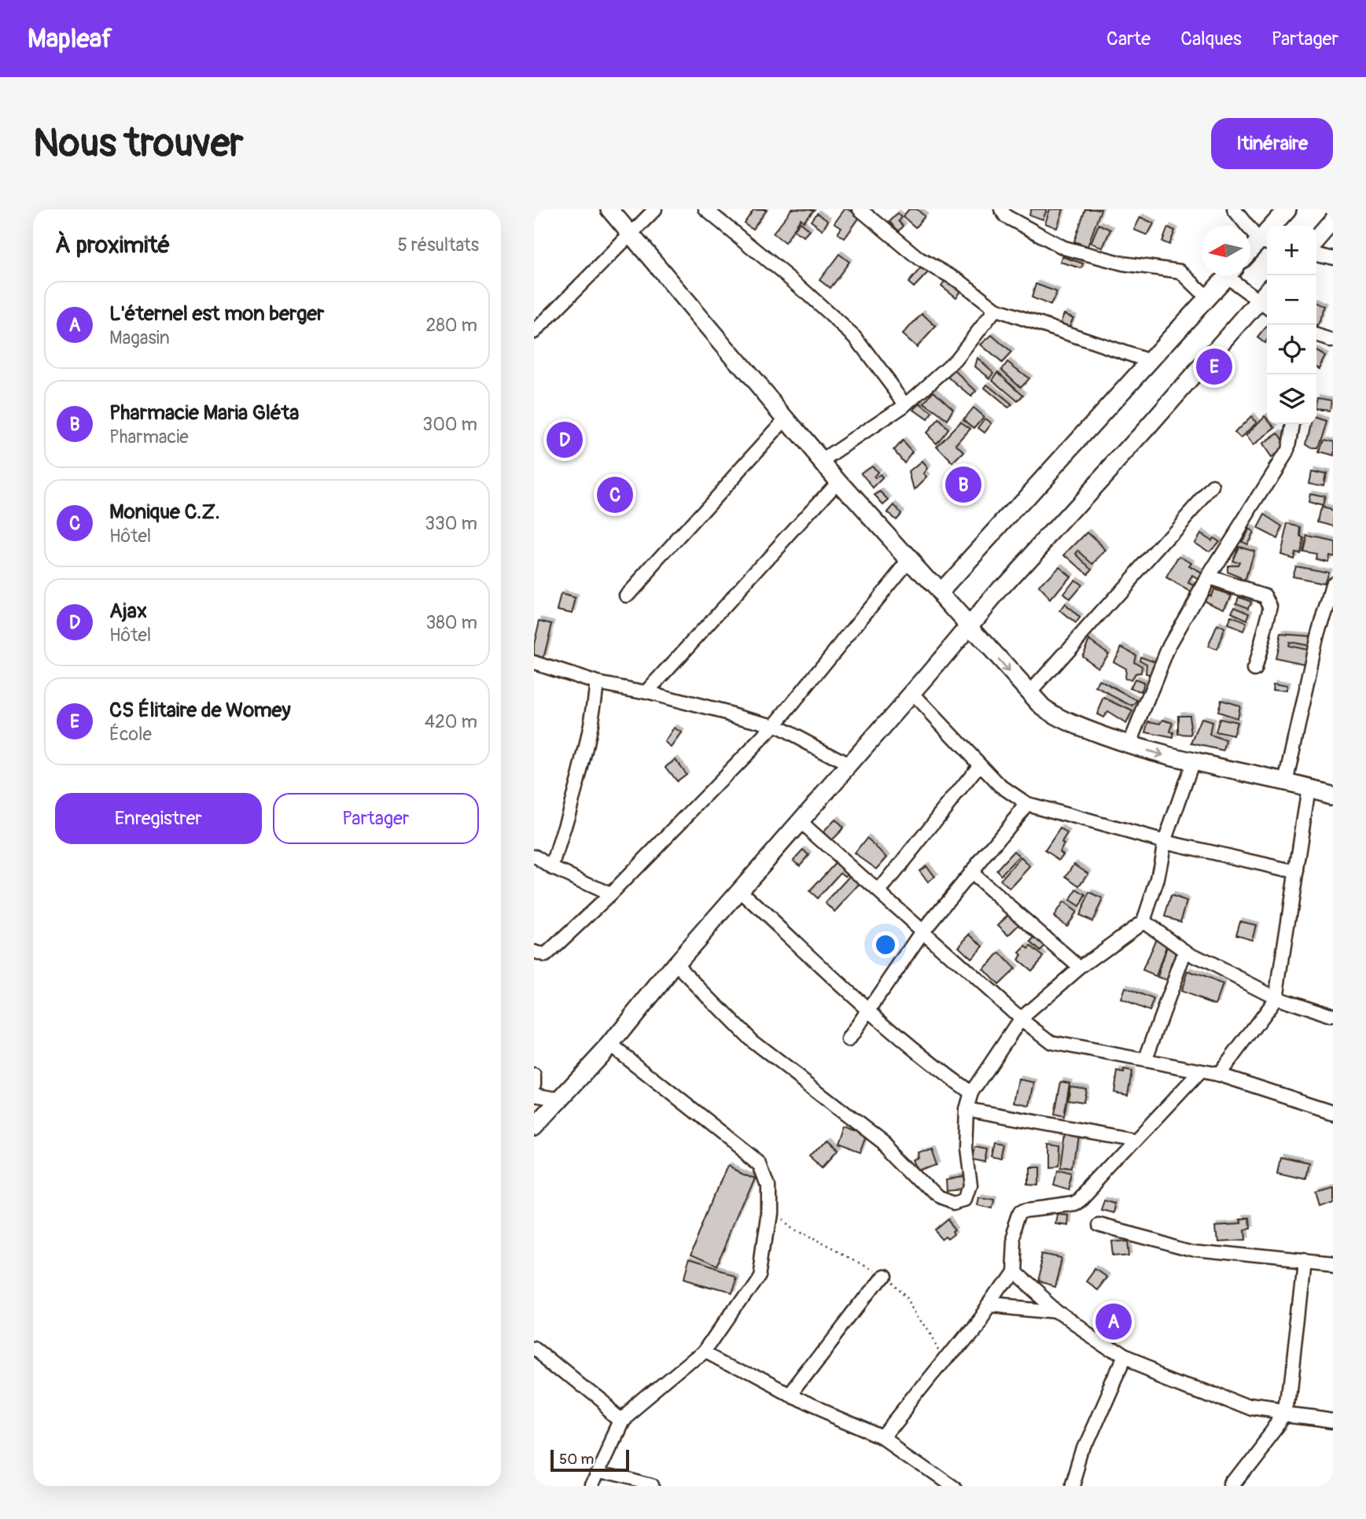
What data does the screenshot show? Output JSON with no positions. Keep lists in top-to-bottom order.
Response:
{
  "scale_bar": "50 m",
  "north": "left",
  "page": {
    "header": "Mapleaf",
    "nav": ["Carte", "Calques", "Partager"],
    "buttons": [
      "Itinéraire",
      ["Enregistrer", "Partager"]
    ],
    "title": "Nous trouver",
    "heading": ["À proximité", "5 résultats"],
    "map_buttons": ["+", "−"],
    "list": [
      {
        "mark": "A",
        "name": "L'éternel est mon berger",
        "note": "Magasin",
        "value": "280 m"
      },
      {
        "mark": "B",
        "name": "Pharmacie Maria Gléta",
        "note": "Pharmacie",
        "value": "300 m"
      },
      {
        "mark": "C",
        "name": "Monique C.Z.",
        "note": "Hôtel",
        "value": "330 m"
      },
      {
        "mark": "D",
        "name": "Ajax",
        "note": "Hôtel",
        "value": "380 m"
      },
      {
        "mark": "E",
        "name": "CS Élitaire de Womey",
        "note": "École",
        "value": "420 m"
      }
    ],
    "pins": [
      "E",
      "D",
      "B",
      "C",
      "A"
    ],
    "scale": "50 m"
  }
}
